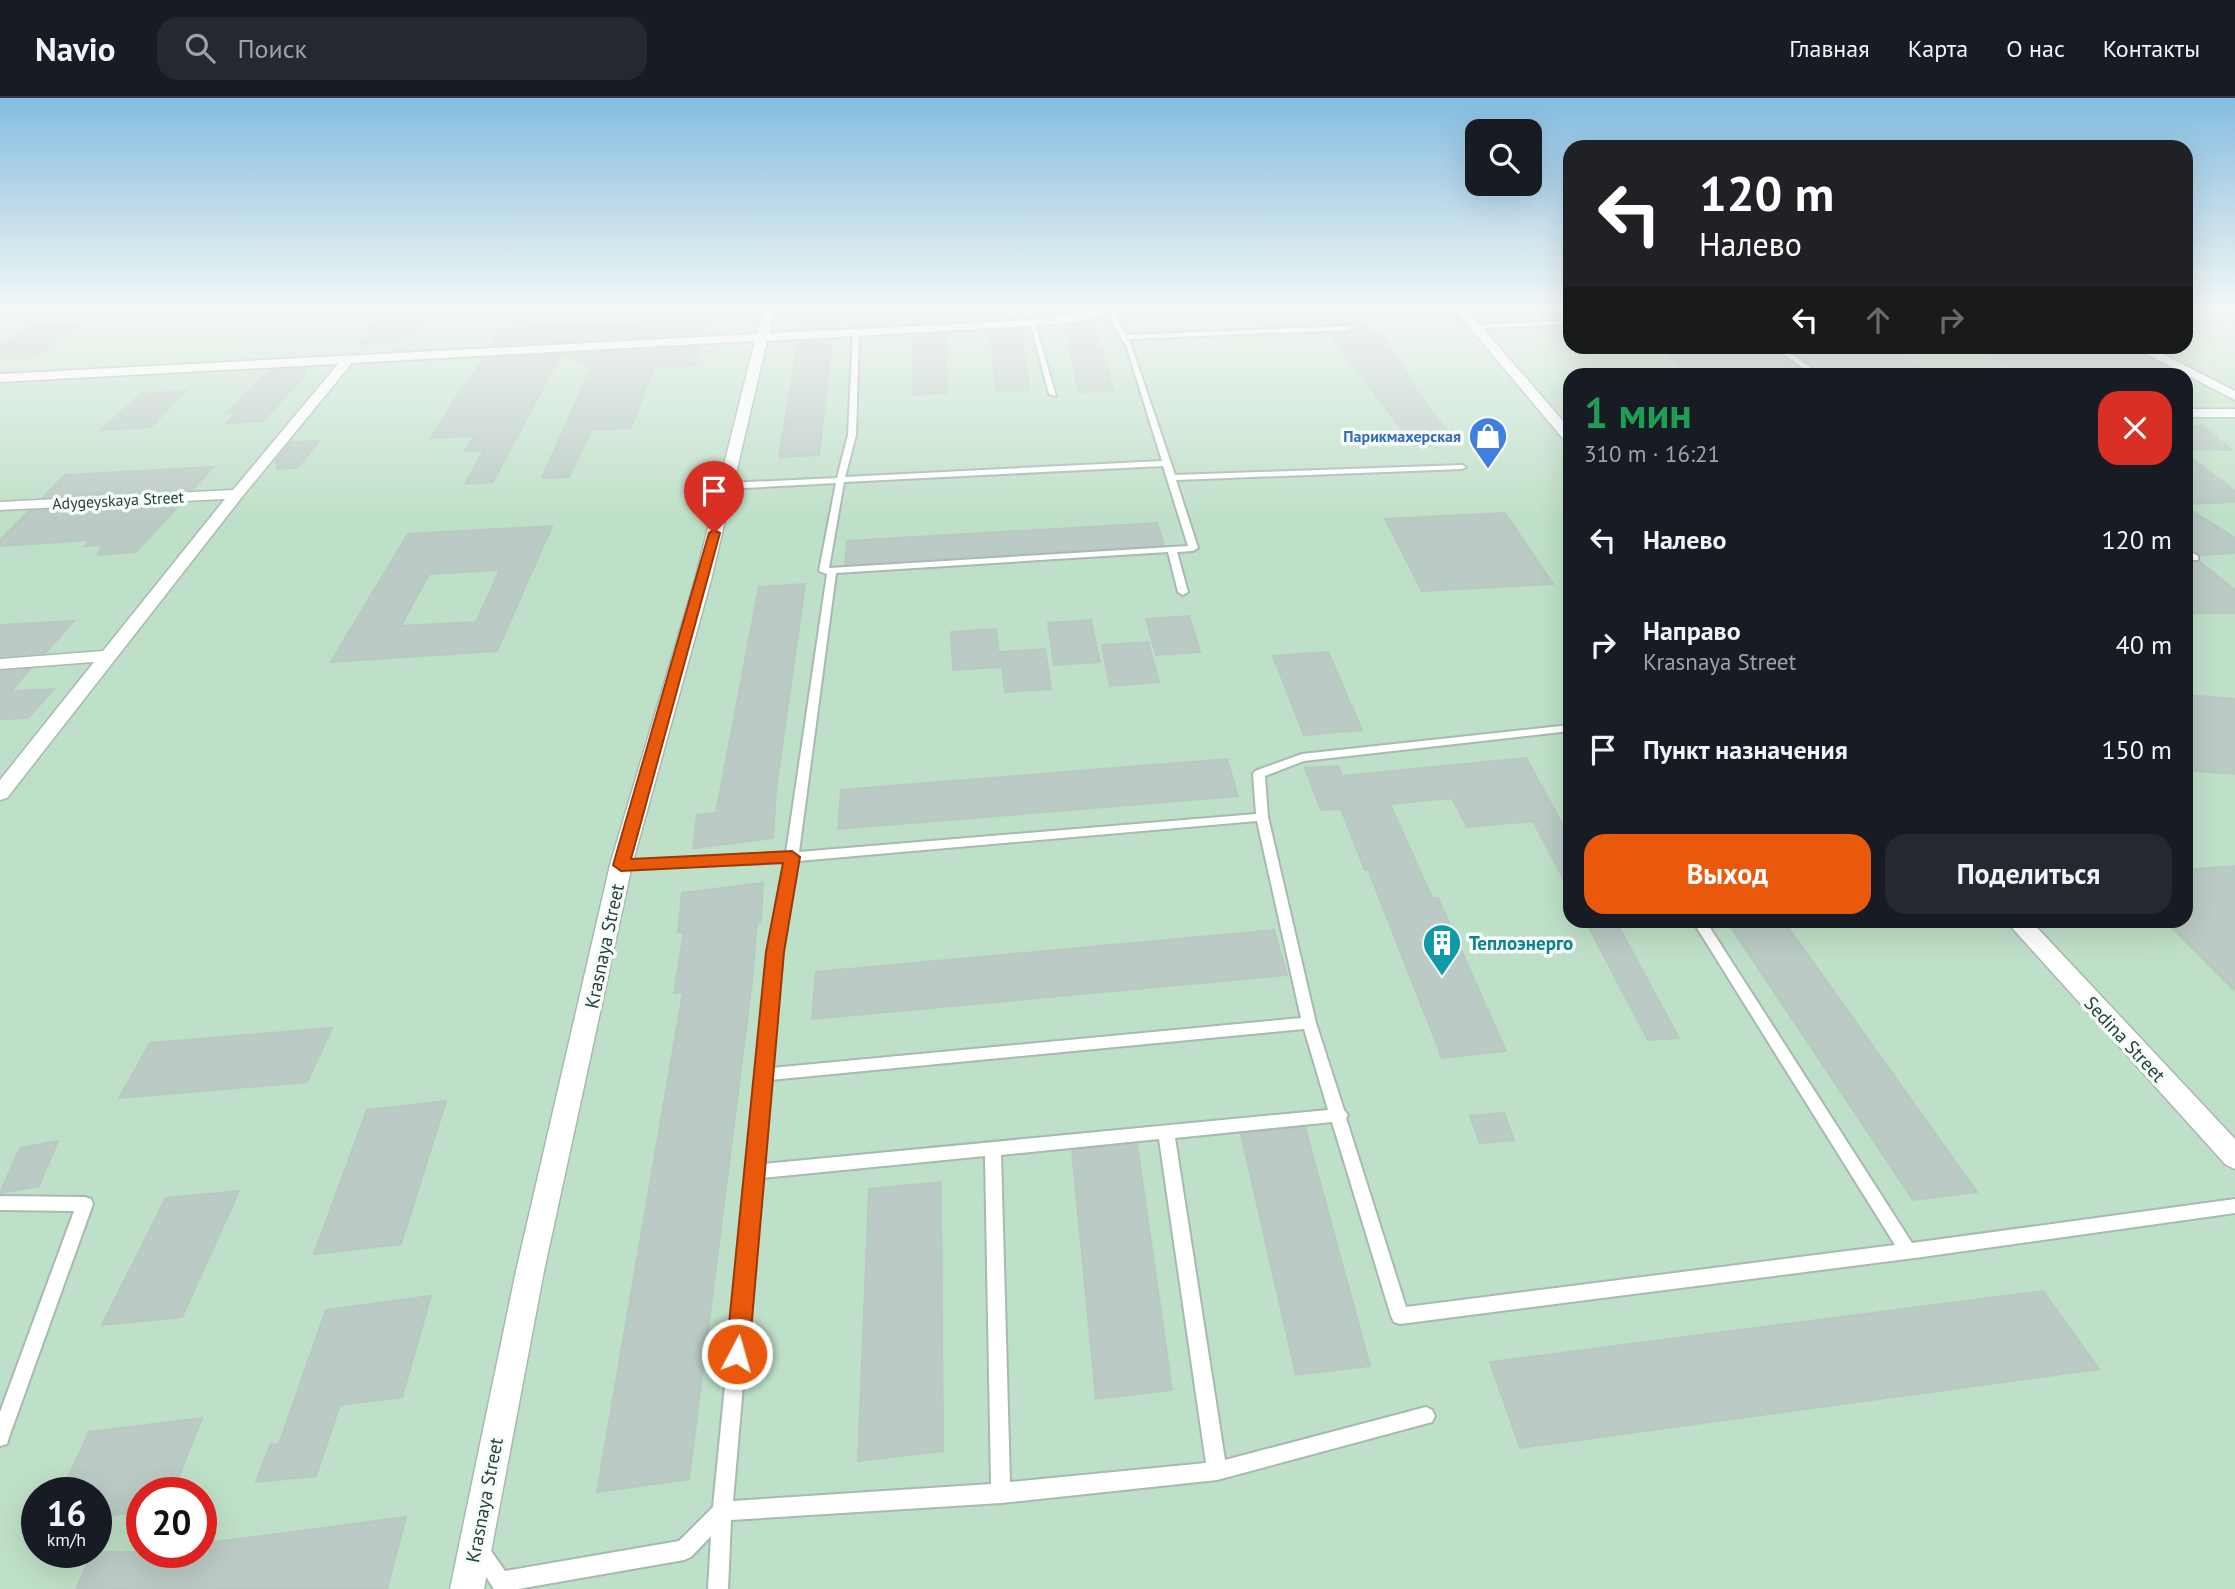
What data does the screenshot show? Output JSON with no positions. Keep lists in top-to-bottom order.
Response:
{
  "streets": {
    "street": ["Adygeyskaya Street", "Krasnaya Street", "Sedina Street"]
  },
  "places": {
    "shop": ["Парикмахерская"],
    "building": ["Теплоэнерго"]
  },
  "page": {
    "header": "Navio",
    "search": "Поиск",
    "nav": [
      "Главная",
      "Карта",
      "О нас",
      "Контакты"
    ],
    "turn": ["120 m", "Налево"],
    "heading": ["1 мин", "310 m · 16:21"],
    "list": [
      {
        "name": "Налево",
        "value": "120 m"
      },
      {
        "name": "Направо",
        "note": "Krasnaya Street",
        "value": "40 m"
      },
      {
        "name": "Пункт назначения",
        "value": "150 m"
      }
    ],
    "buttons": ["Выход", "Поделиться"],
    "speed": "16 km/h",
    "limit": "20"
  }
}
